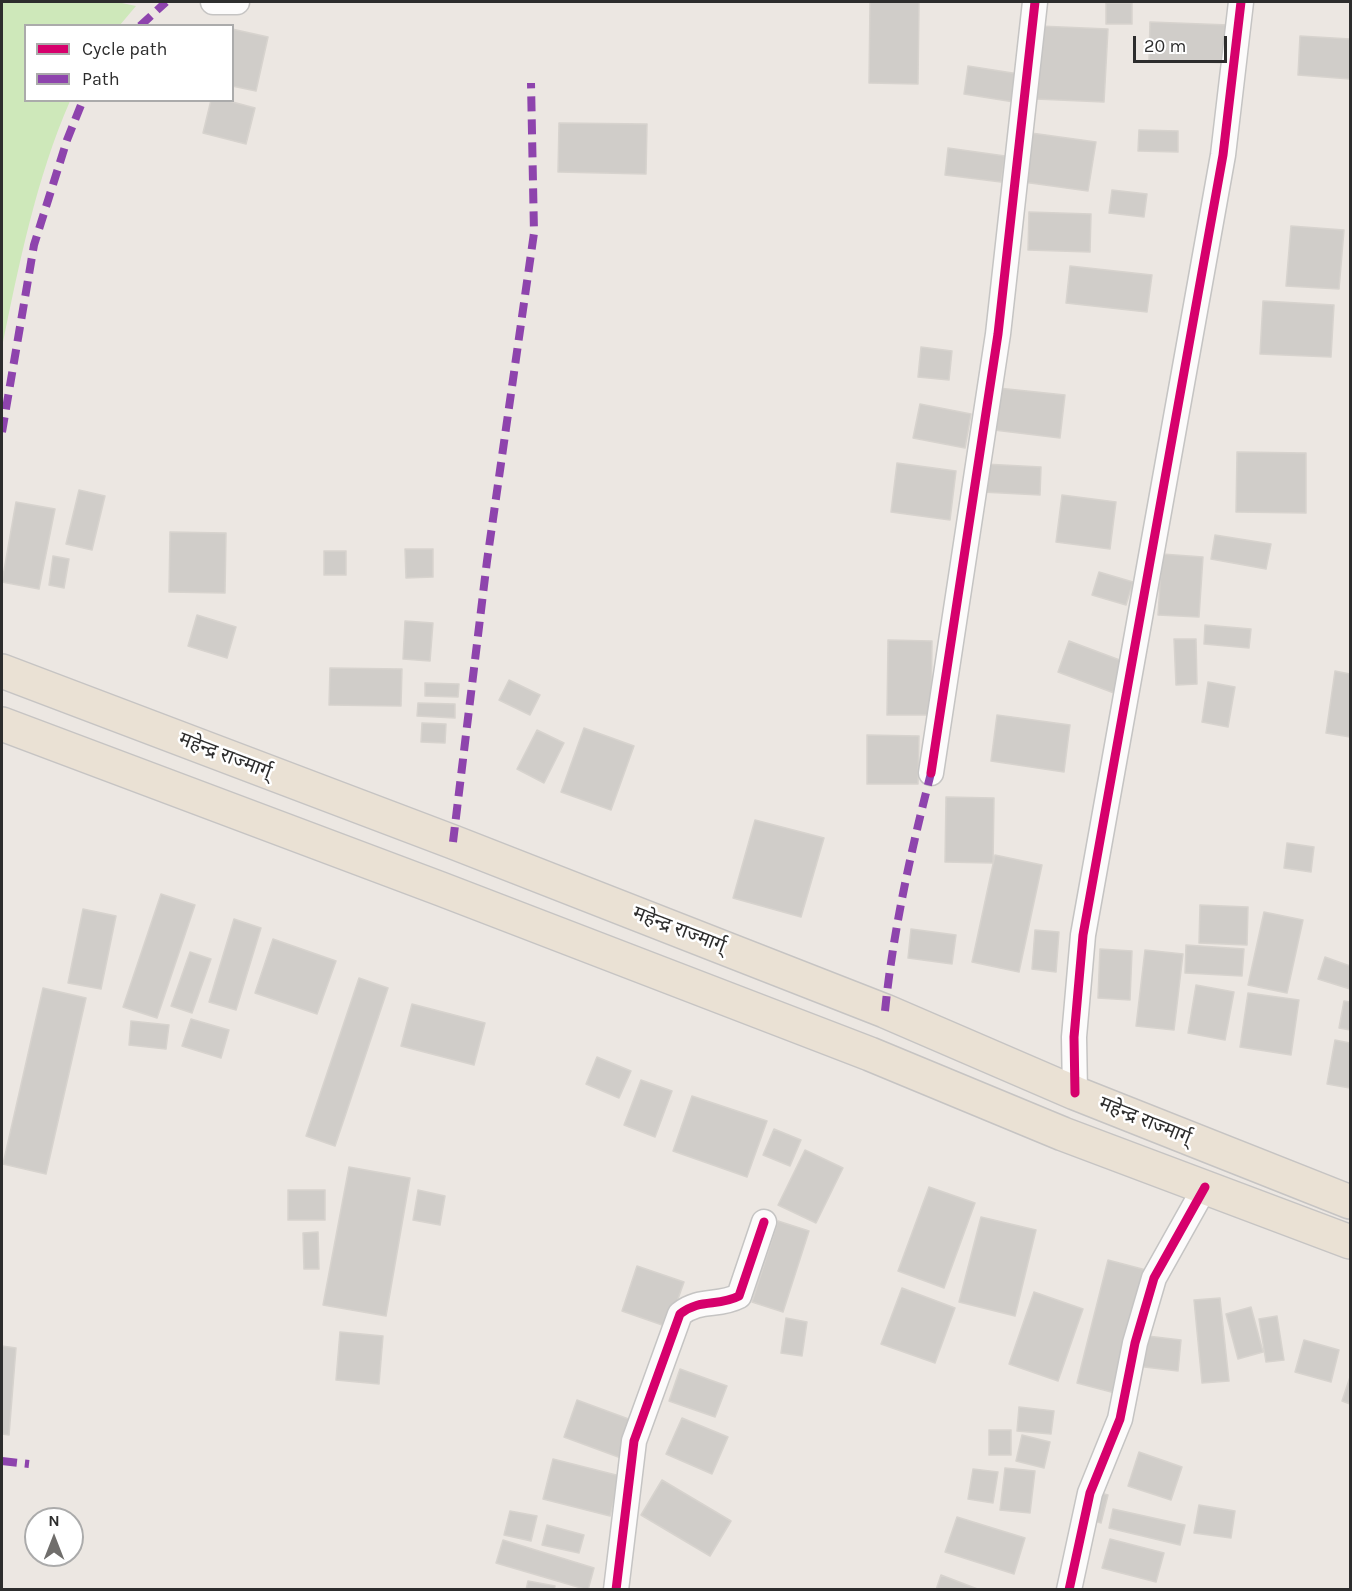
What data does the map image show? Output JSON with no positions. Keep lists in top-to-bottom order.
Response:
{
  "streets": {
    "highway": ["महेन्द्र राज्मार्ग्"]
  },
  "legend": ["Cycle path", "Path"],
  "scale_bar": "20 m",
  "north": "top"
}
